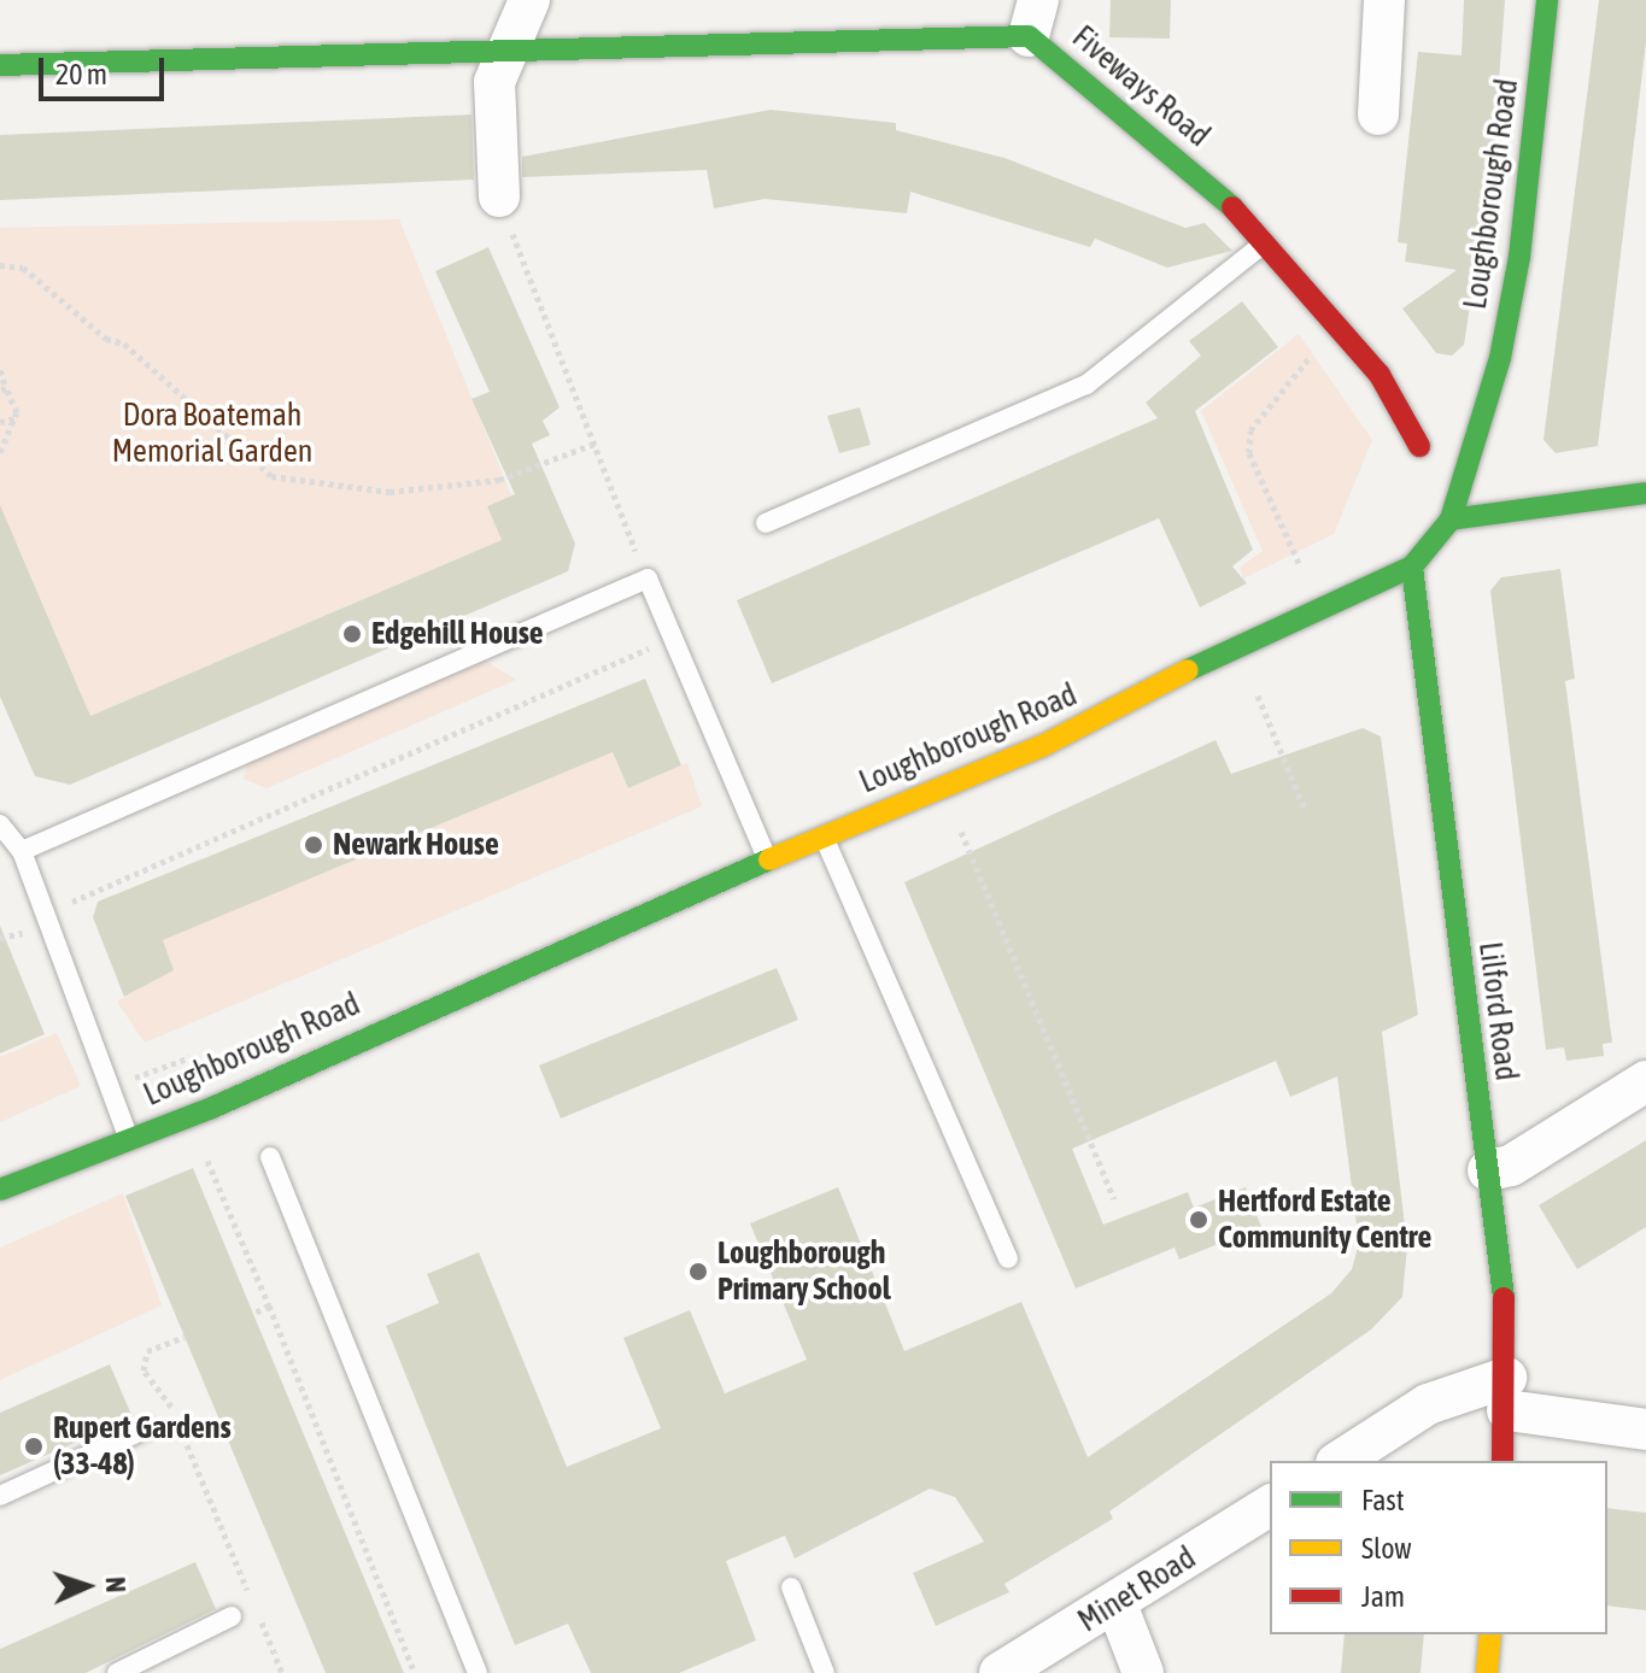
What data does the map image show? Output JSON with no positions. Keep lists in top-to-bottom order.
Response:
{
  "streets": {
    "street": [
      "Fiveways Road",
      "Loughborough Road",
      "Lilford Road",
      "Minet Road"
    ]
  },
  "crossings": [
    ["Loughborough Road", "Lilford Road"]
  ],
  "parks": ["Dora Boatemah Memorial Garden"],
  "places": [
    "Edgehill House",
    "Newark House",
    "Hertford Estate Community Centre",
    "Loughborough Primary School",
    "Rupert Gardens (33-48)"
  ],
  "legend": ["Fast", "Slow", "Jam"],
  "scale_bar": "20 m",
  "north": "right"
}
